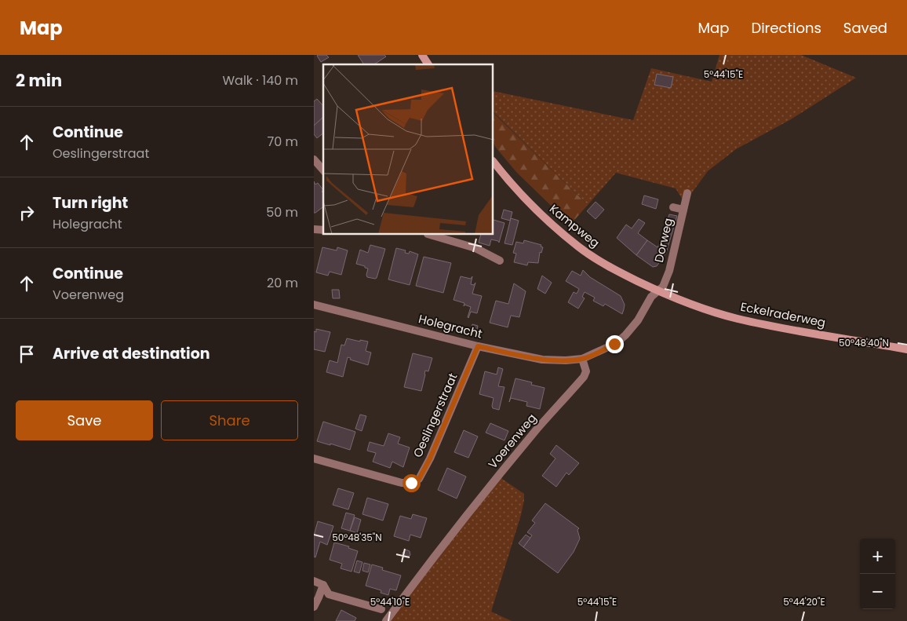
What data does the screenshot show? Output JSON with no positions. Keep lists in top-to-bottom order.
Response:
{
  "streets": {
    "main road": ["Kampweg", "Eckelraderweg"],
    "street": [
      "Dorweg",
      "Holegracht",
      "Oeslingerstraat",
      "Voerenweg"
    ]
  },
  "crossings": [
    ["Kampweg", "Dorweg"],
    ["Kampweg", "Eckelraderweg"],
    ["Dorweg", "Eckelraderweg"],
    ["Holegracht", "Oeslingerstraat"],
    ["Holegracht", "Voerenweg"]
  ],
  "page": {
    "header": "Map",
    "nav": ["Map", "Directions", "Saved"],
    "heading": ["2 min", "Walk · 140 m"],
    "list": [
      ["Continue", "Oeslingerstraat", "70 m"],
      ["Turn right", "Holegracht", "50 m"],
      ["Continue", "Voerenweg", "20 m"],
      "Arrive at destination"
    ],
    "buttons": ["Save", "Share"],
    "map_buttons": ["+", "−"]
  },
  "coordinates": [
    "5°44'15\"E",
    "50°48'40\"N",
    "50°48'35\"N",
    "5°44'10\"E",
    "5°44'20\"E"
  ]
}
